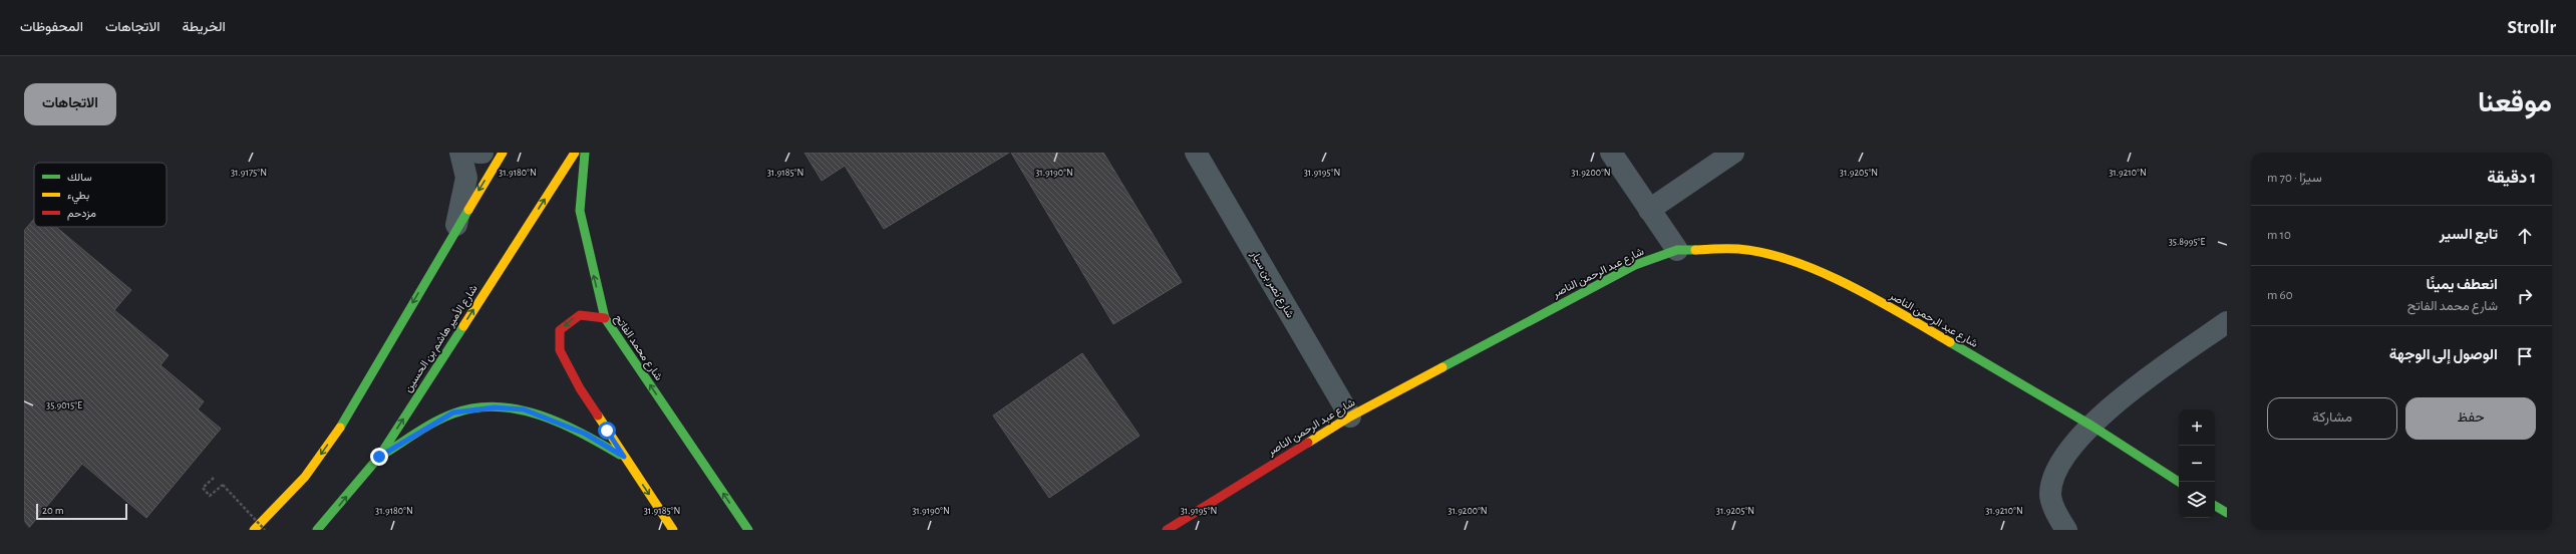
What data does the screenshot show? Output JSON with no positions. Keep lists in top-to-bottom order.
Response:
{
  "streets": {
    "main road": ["شارع عبد الرحمن الناصر", "شارع الأمير هاشم بن الحسين", "شارع محمد الفاتح"],
    "street": ["شارع نصر بن سيار"]
  },
  "crossings": [
    ["شارع عبد الرحمن الناصر", "شارع نصر بن سيار"]
  ],
  "one_way": ["شارع محمد الفاتح"],
  "legend": ["سالك", "بطيء", "مزدحم"],
  "scale_bar": "20 m",
  "page": {
    "header": "Strollr",
    "nav": ["الخريطة", "الاتجاهات", "المحفوظات"],
    "title": "موقعنا",
    "buttons": [
      "الاتجاهات",
      ["حفظ", "مشاركة"]
    ],
    "heading": ["1 دقيقة", "سيرًا · 70 m"],
    "list": [
      ["تابع السير", "10 m"],
      ["انعطف يمينًا", "شارع محمد الفاتح", "60 m"],
      "الوصول إلى الوجهة"
    ],
    "map_buttons": ["+", "−"],
    "scale": "20 m"
  },
  "coordinates": [
    "31.9210°N",
    "31.9175°N",
    "31.9180°N",
    "31.9185°N",
    "31.9190°N",
    "31.9195°N",
    "31.9200°N",
    "31.9205°N",
    "35.8995°E",
    "35.9015°E"
  ]
}
